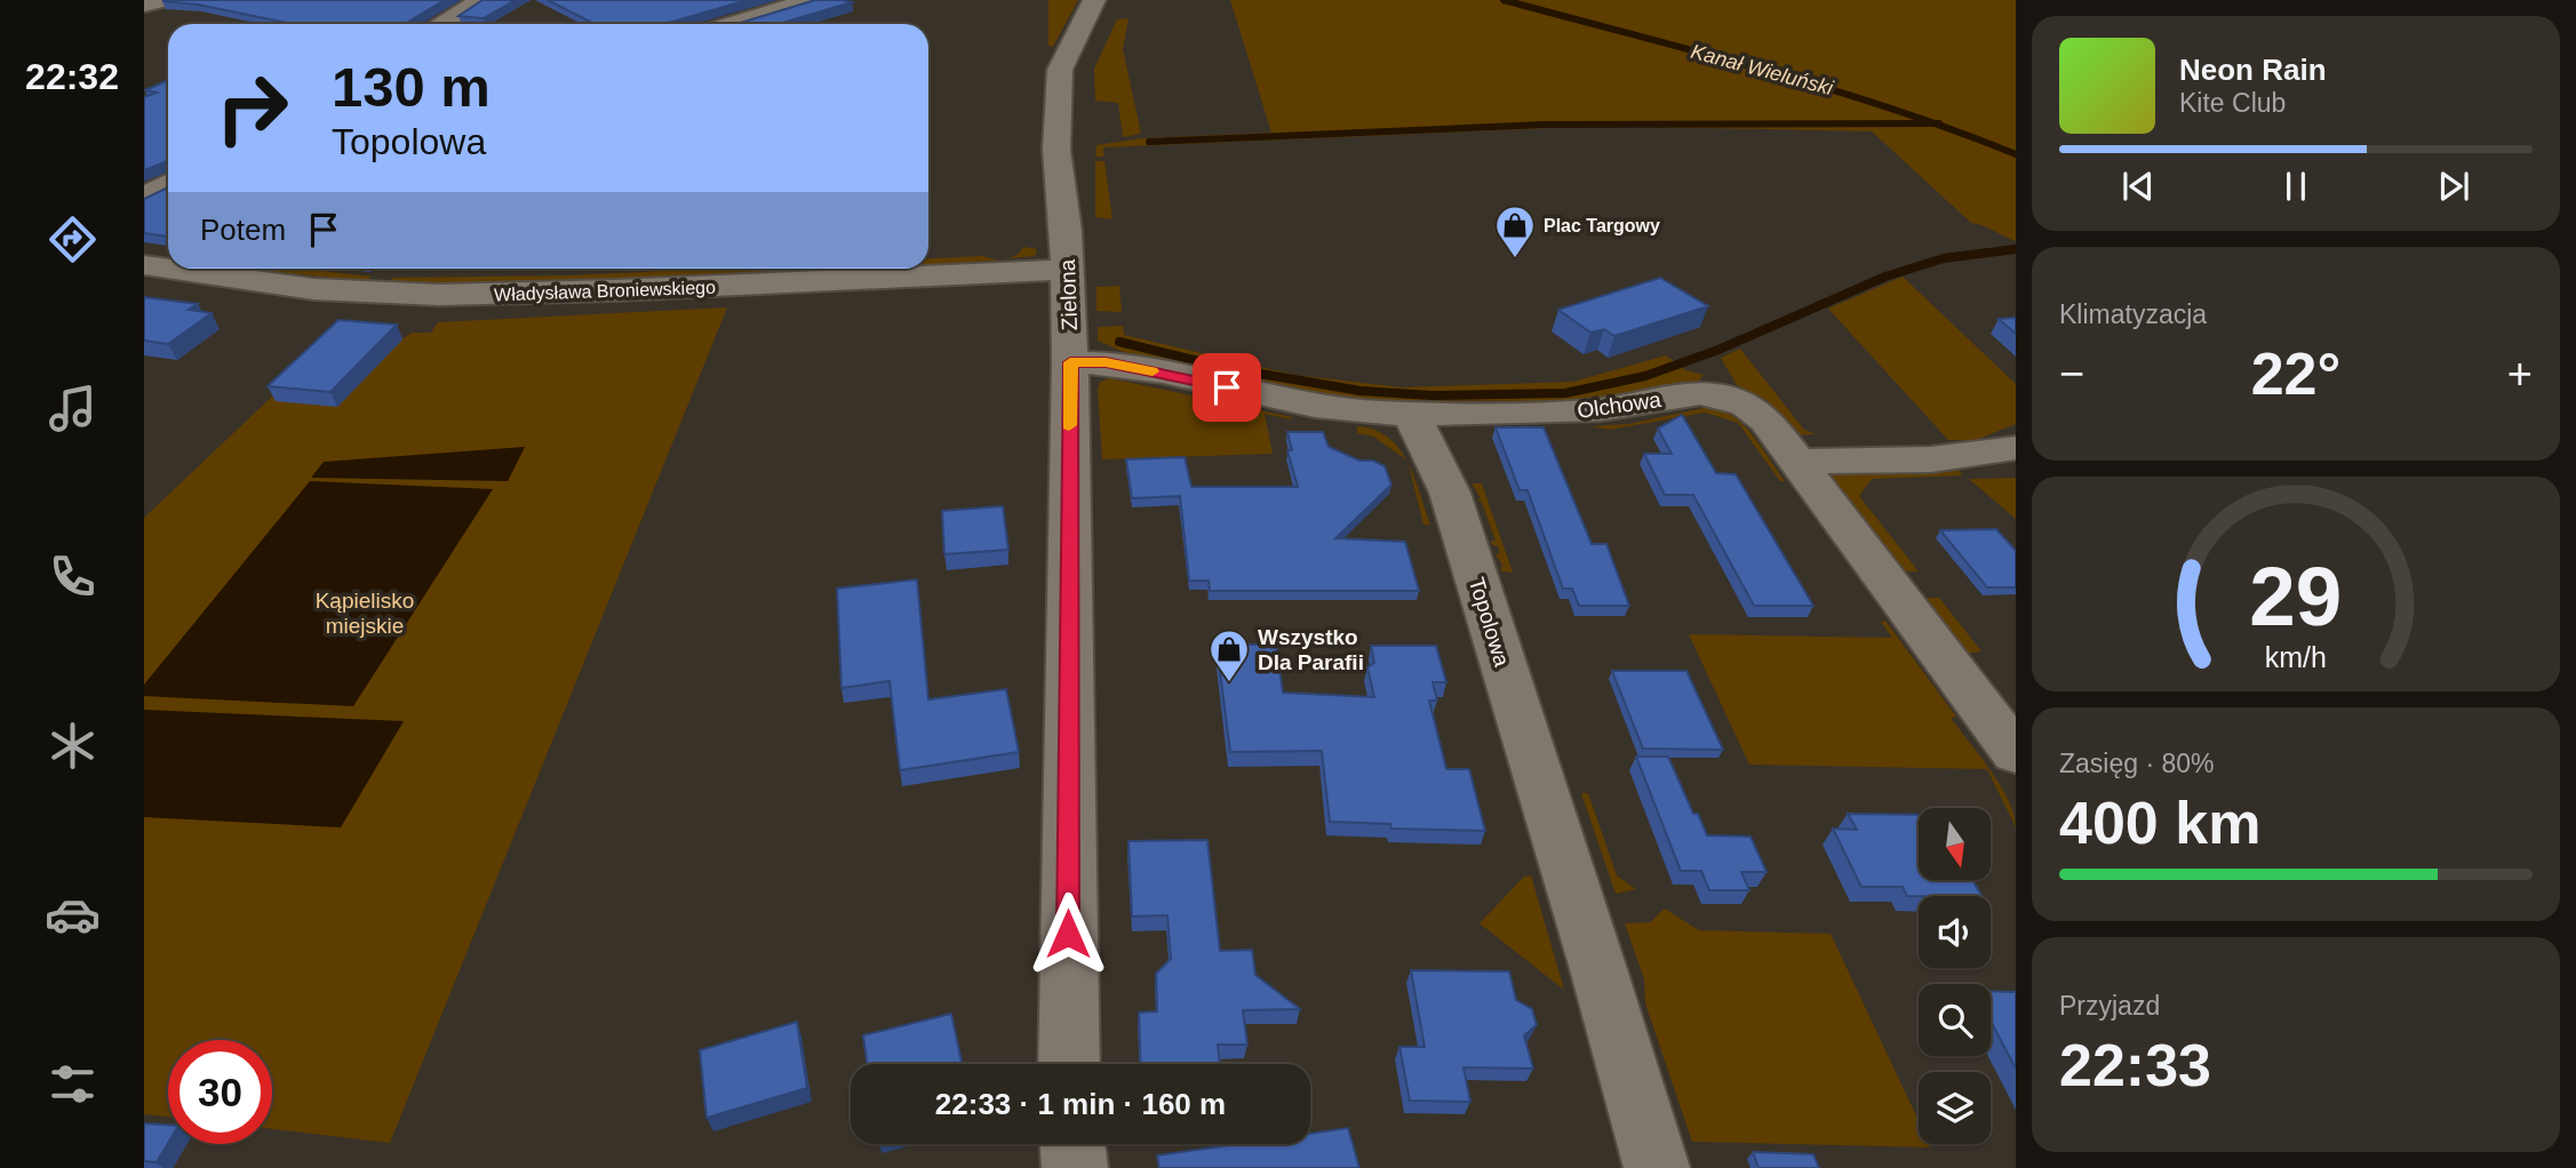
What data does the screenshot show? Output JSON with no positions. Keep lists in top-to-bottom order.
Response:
{
  "streets": {
    "street": [
      "Władysława Broniewskiego",
      "Zielona",
      "Olchowa",
      "Topolowa"
    ]
  },
  "crossings": [
    ["Władysława Broniewskiego", "Zielona"],
    ["Olchowa", "Topolowa"]
  ],
  "water": ["Kanał Wieluński"],
  "parks": ["Kąpielisko miejskie"],
  "places": {
    "shop": ["Plac Targowy", "Wszystko Dla Parafii"]
  },
  "north": "bottom",
  "page": {
    "tabs": "22:32",
    "turn": ["130 m", "Topolowa"],
    "song": ["Neon Rain", "Kite Club"],
    "then": "Potem",
    "tile": [
      "Klimatyzacja",
      ["Zasięg · 80%", "400 km"],
      ["Przyjazd", "22:33"]
    ],
    "heat": ["−", "22°", "+"],
    "limit": "30",
    "trip": "22:33 · 1 min · 160 m",
    "gauge": ["29", "km/h"]
  }
}
